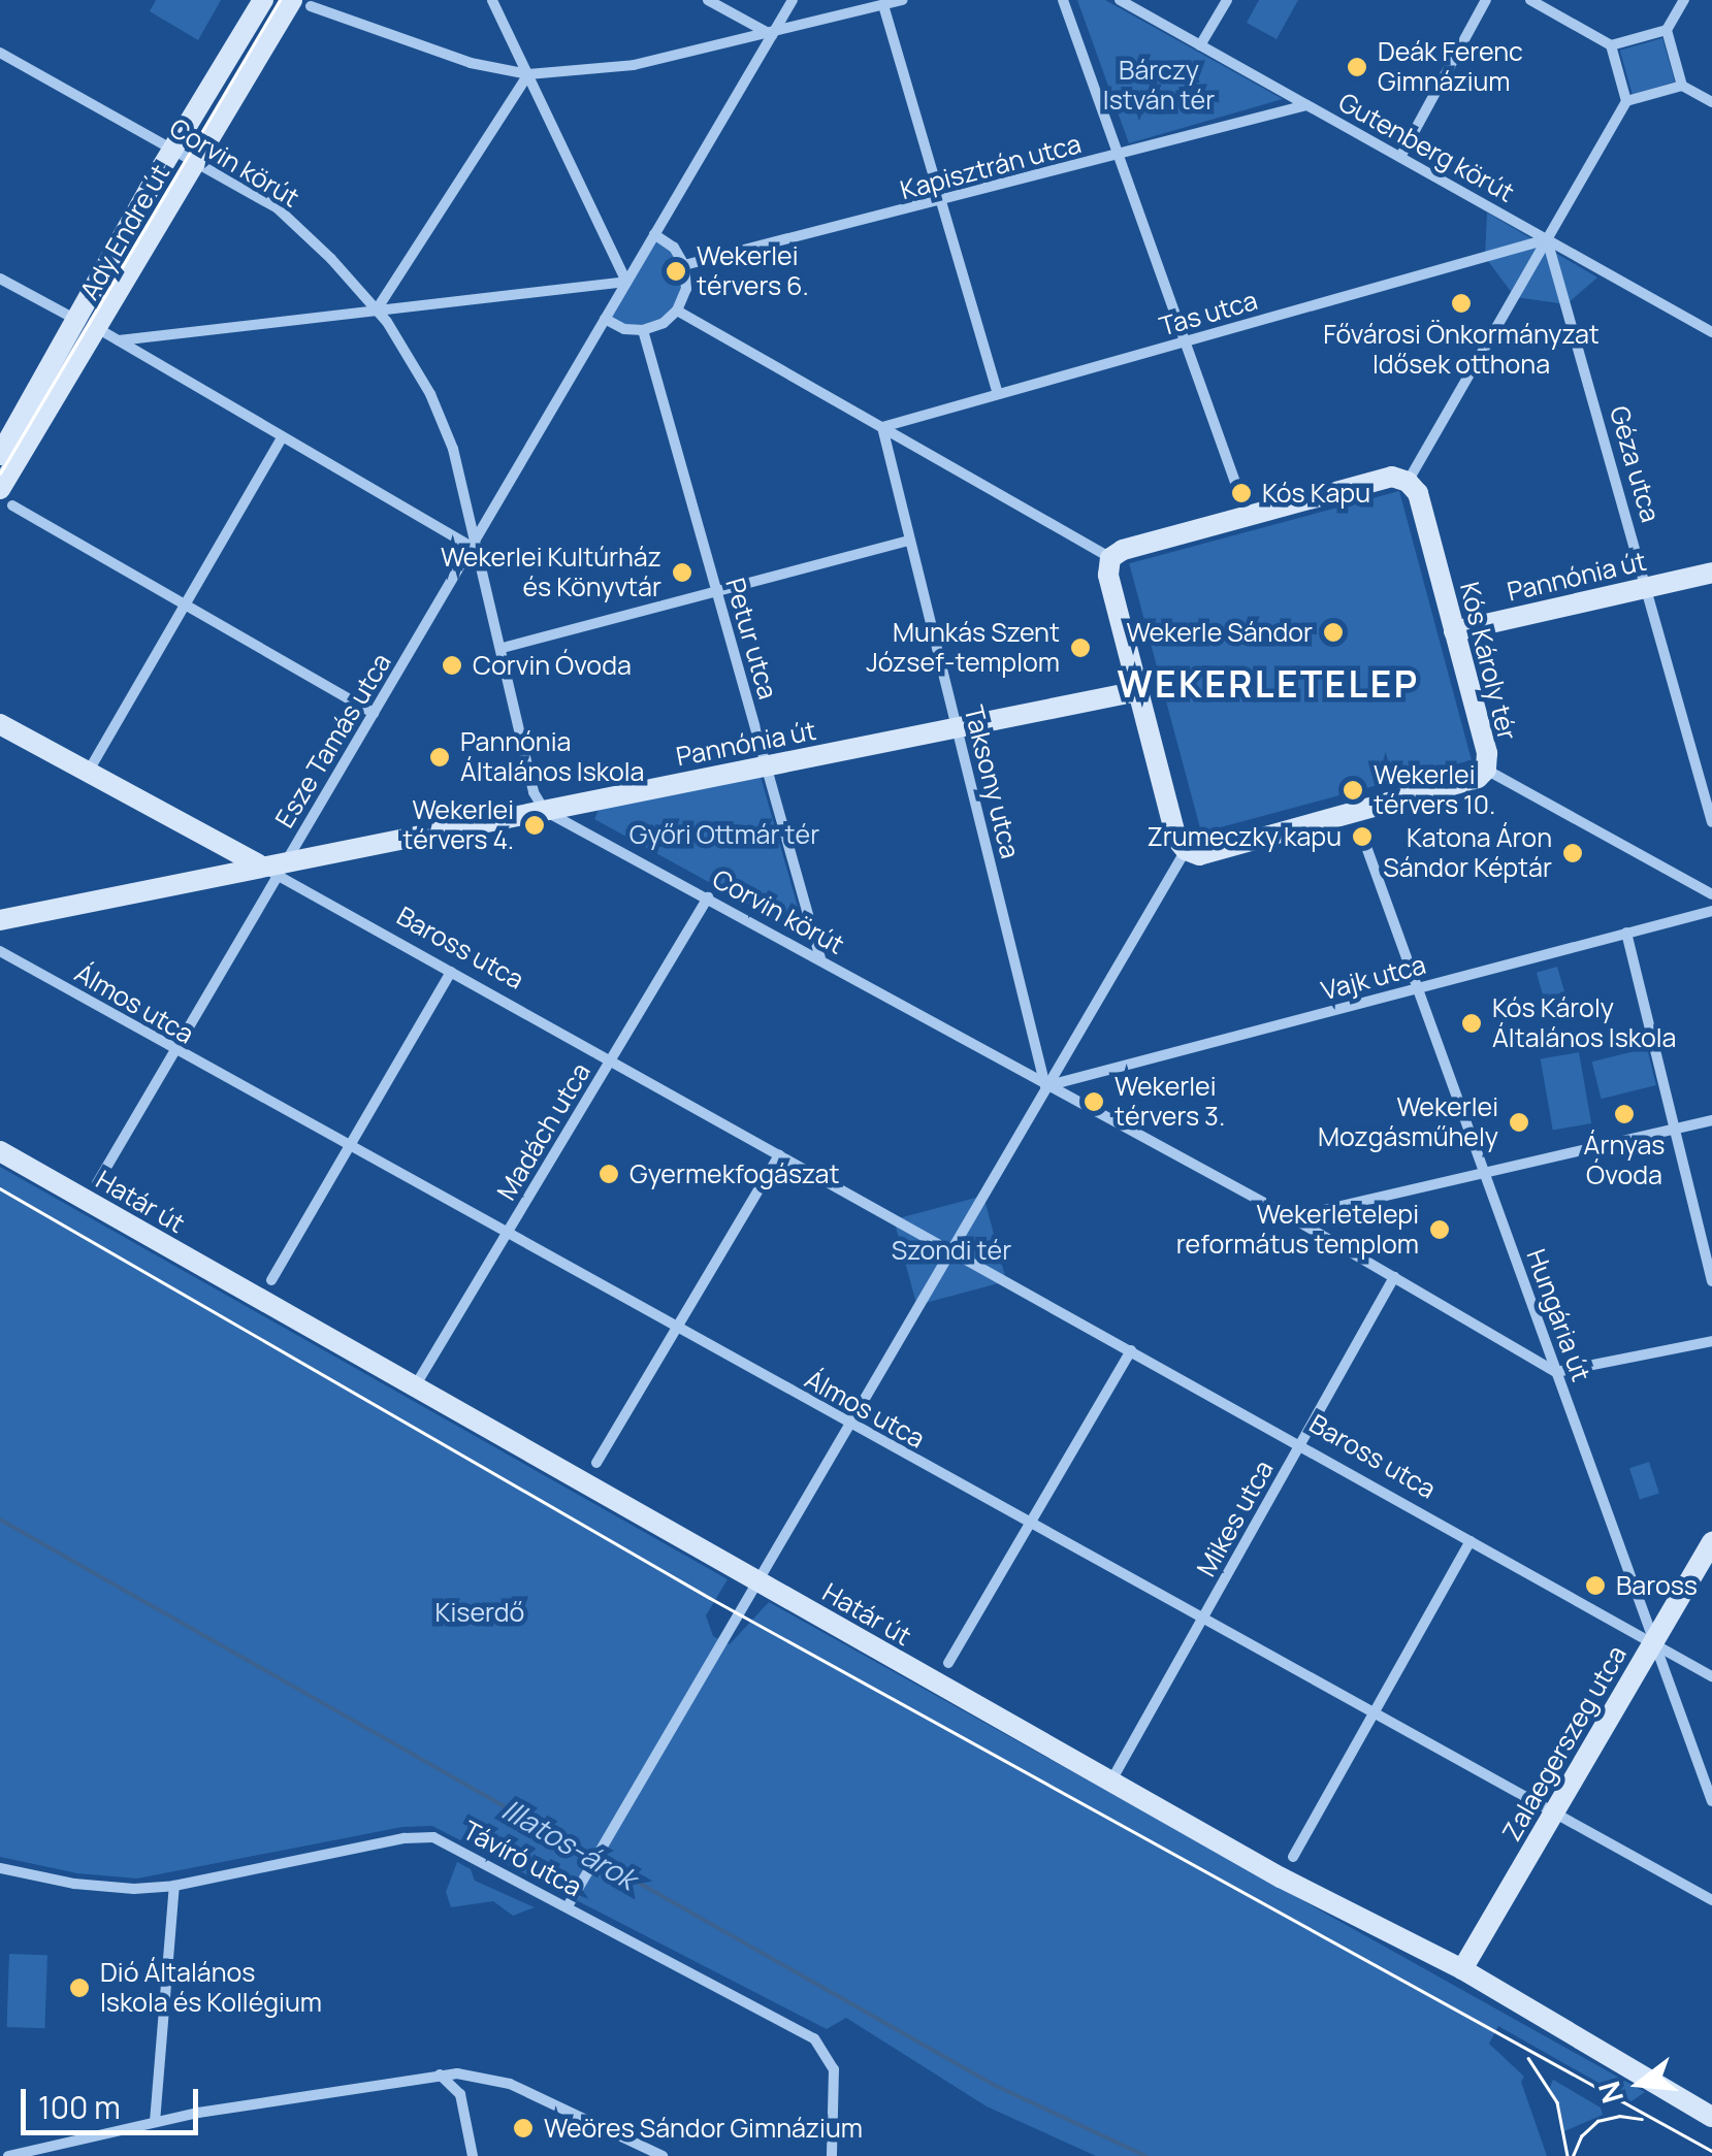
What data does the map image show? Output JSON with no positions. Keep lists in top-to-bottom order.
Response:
{
  "streets": {
    "street": [
      "Gutenberg körút",
      "Corvin körút",
      "Kapisztrán utca",
      "Ady Endre út",
      "Tas utca",
      "Géza utca",
      "Pannónia út",
      "Petur utca",
      "Kós Károly tér",
      "Esze Tamás utca",
      "Taksony utca",
      "Baross utca",
      "Vajk utca",
      "Álmos utca",
      "Madách utca",
      "Határ út",
      "Hungária út",
      "Mikes utca",
      "Zalaegerszeg utca",
      "Távíró utca"
    ]
  },
  "crossings": [
    ["Gutenberg körút", "Kapisztrán utca"],
    ["Gutenberg körút", "Tas utca"],
    ["Gutenberg körút", "Géza utca"],
    ["Corvin körút", "Ady Endre út"],
    ["Corvin körút", "Pannónia út"],
    ["Corvin körút", "Petur utca"],
    ["Corvin körút", "Esze Tamás utca"],
    ["Corvin körút", "Taksony utca"],
    ["Corvin körút", "Vajk utca"],
    ["Corvin körút", "Madách utca"],
    ["Corvin körút", "Hungária út"],
    ["Corvin körút", "Mikes utca"],
    ["Tas utca", "Géza utca"],
    ["Tas utca", "Taksony utca"],
    ["Géza utca", "Pannónia út"],
    ["Pannónia út", "Petur utca"],
    ["Pannónia út", "Kós Károly tér"],
    ["Pannónia út", "Esze Tamás utca"],
    ["Pannónia út", "Taksony utca"],
    ["Pannónia út", "Baross utca"],
    ["Esze Tamás utca", "Baross utca"],
    ["Esze Tamás utca", "Álmos utca"],
    ["Taksony utca", "Vajk utca"],
    ["Baross utca", "Madách utca"],
    ["Baross utca", "Hungária út"],
    ["Baross utca", "Mikes utca"],
    ["Baross utca", "Zalaegerszeg utca"],
    ["Vajk utca", "Hungária út"],
    ["Álmos utca", "Madách utca"],
    ["Álmos utca", "Mikes utca"],
    ["Álmos utca", "Zalaegerszeg utca"],
    ["Madách utca", "Határ út"],
    ["Határ út", "Mikes utca"],
    ["Határ út", "Zalaegerszeg utca"],
    ["Hungária út", "Zalaegerszeg utca"]
  ],
  "districts": ["WEKERLETELEP"],
  "water": ["Illatos-árok"],
  "parks": [
    "Bárczy István tér",
    "Győri Ottmár tér",
    "Szondi tér",
    "Kiserdő"
  ],
  "places": [
    "Deák Ferenc Gimnázium",
    "Wekerlei térvers 6.",
    "Fővárosi Önkormányzat Idősek otthona",
    "Kós Kapu",
    "Wekerlei Kultúrház és Könyvtár",
    "Wekerle Sándor",
    "Munkás Szent József-templom",
    "Corvin Óvoda",
    "Pannónia Általános Iskola",
    "Wekerlei térvers 10.",
    "Wekerlei térvers 4.",
    "Zrumeczky kapu",
    "Katona Áron Sándor Képtár",
    "Kós Károly Általános Iskola",
    "Wekerlei térvers 3.",
    "Árnyas Óvoda",
    "Wekerlei Mozgásműhely",
    "Gyermekfogászat",
    "Wekerletelepi református templom",
    "Baross",
    "Dió Általános Iskola és Kollégium",
    "Weöres Sándor Gimnázium"
  ],
  "scale_bar": "100 m",
  "north": "left"
}
